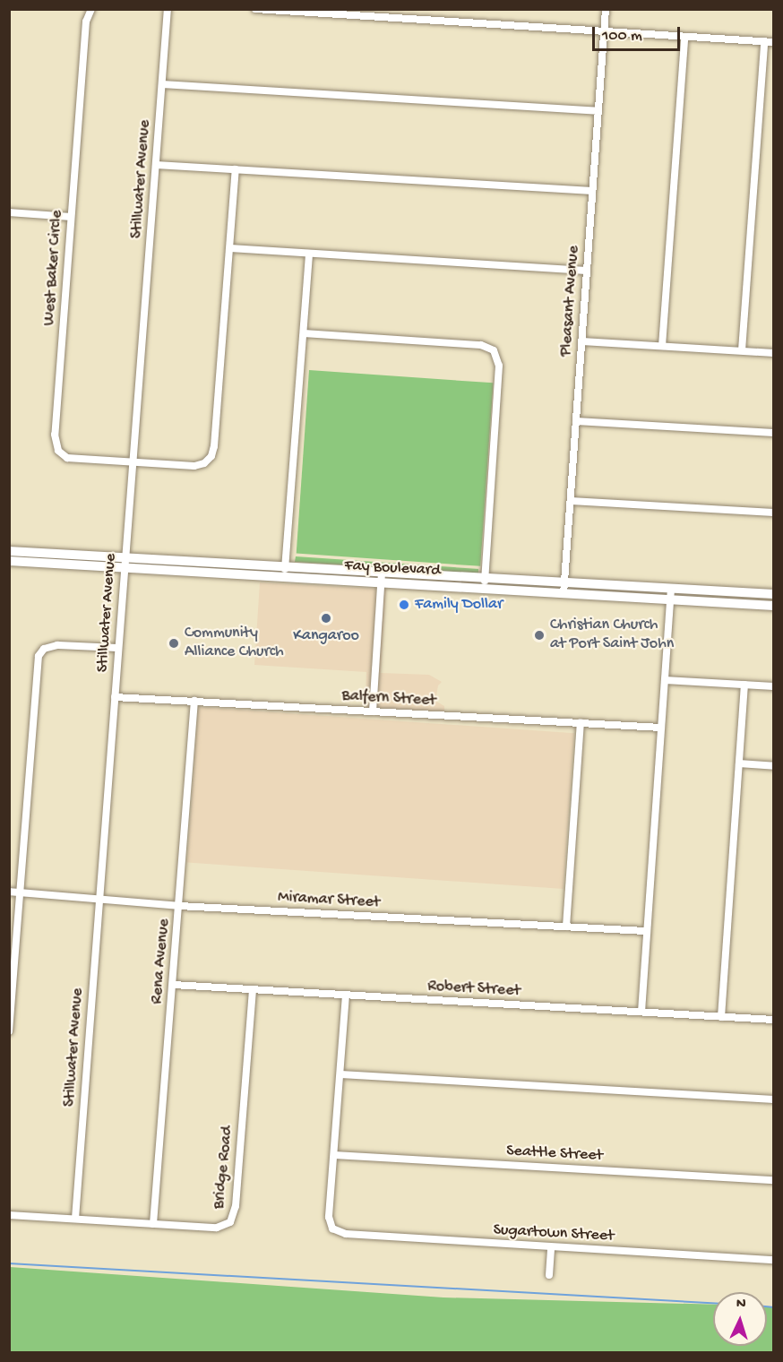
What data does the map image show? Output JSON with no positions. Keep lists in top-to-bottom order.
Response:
{
  "streets": {
    "main road": ["Fay Boulevard"],
    "street": [
      "Stillwater Avenue",
      "West Baker Circle",
      "Pleasant Avenue",
      "Balfern Street",
      "Miramar Street",
      "Rena Avenue",
      "Robert Street",
      "Seattle Street",
      "Bridge Road",
      "Sugartown Street"
    ]
  },
  "crossings": [
    ["Stillwater Avenue", "West Baker Circle"],
    ["Stillwater Avenue", "Fay Boulevard"],
    ["Stillwater Avenue", "Balfern Street"],
    ["Stillwater Avenue", "Miramar Street"],
    ["Stillwater Avenue", "Bridge Road"],
    ["Pleasant Avenue", "Fay Boulevard"],
    ["Balfern Street", "Rena Avenue"],
    ["Miramar Street", "Rena Avenue"],
    ["Rena Avenue", "Robert Street"],
    ["Rena Avenue", "Bridge Road"],
    ["Robert Street", "Bridge Road"],
    ["Seattle Street", "Sugartown Street"]
  ],
  "places": [
    "Family Dollar",
    "Kangaroo",
    "Christian Church at Port Saint John",
    "Community Alliance Church"
  ],
  "scale_bar": "100 m",
  "north": "top"
}
